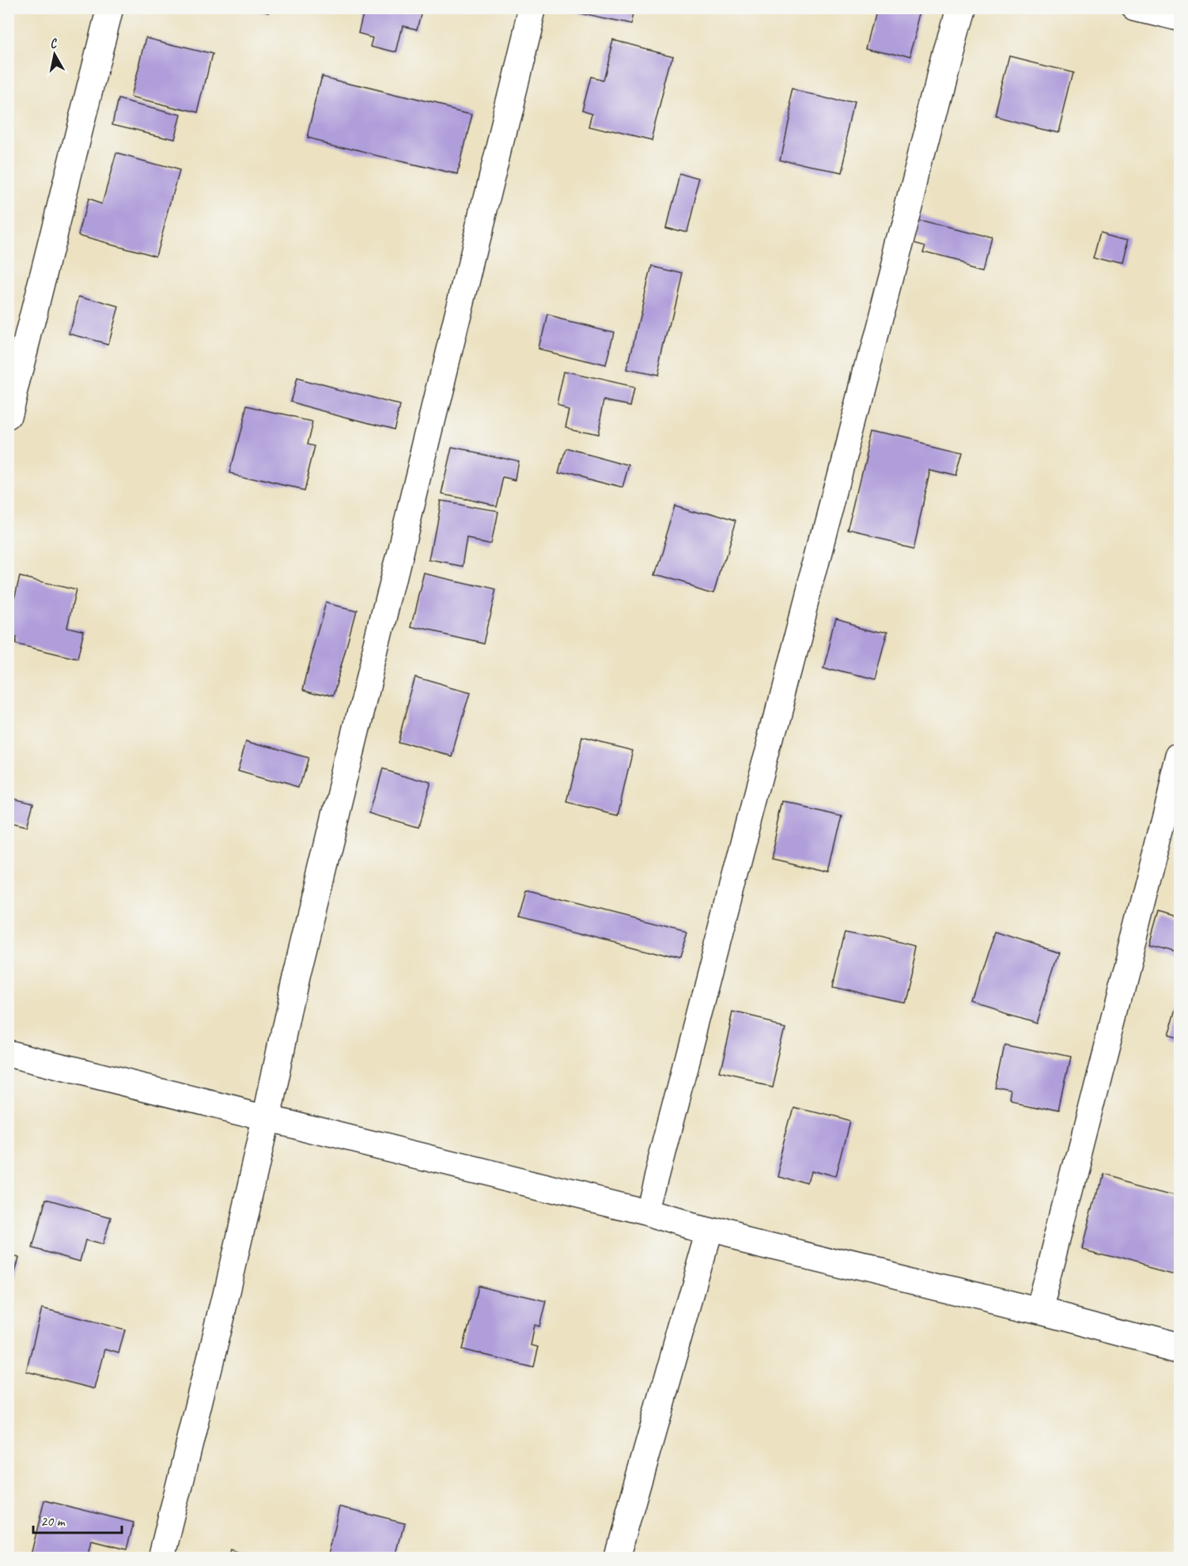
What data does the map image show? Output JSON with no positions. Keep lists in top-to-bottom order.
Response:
{
  "scale_bar": "20 m",
  "north": "top"
}
